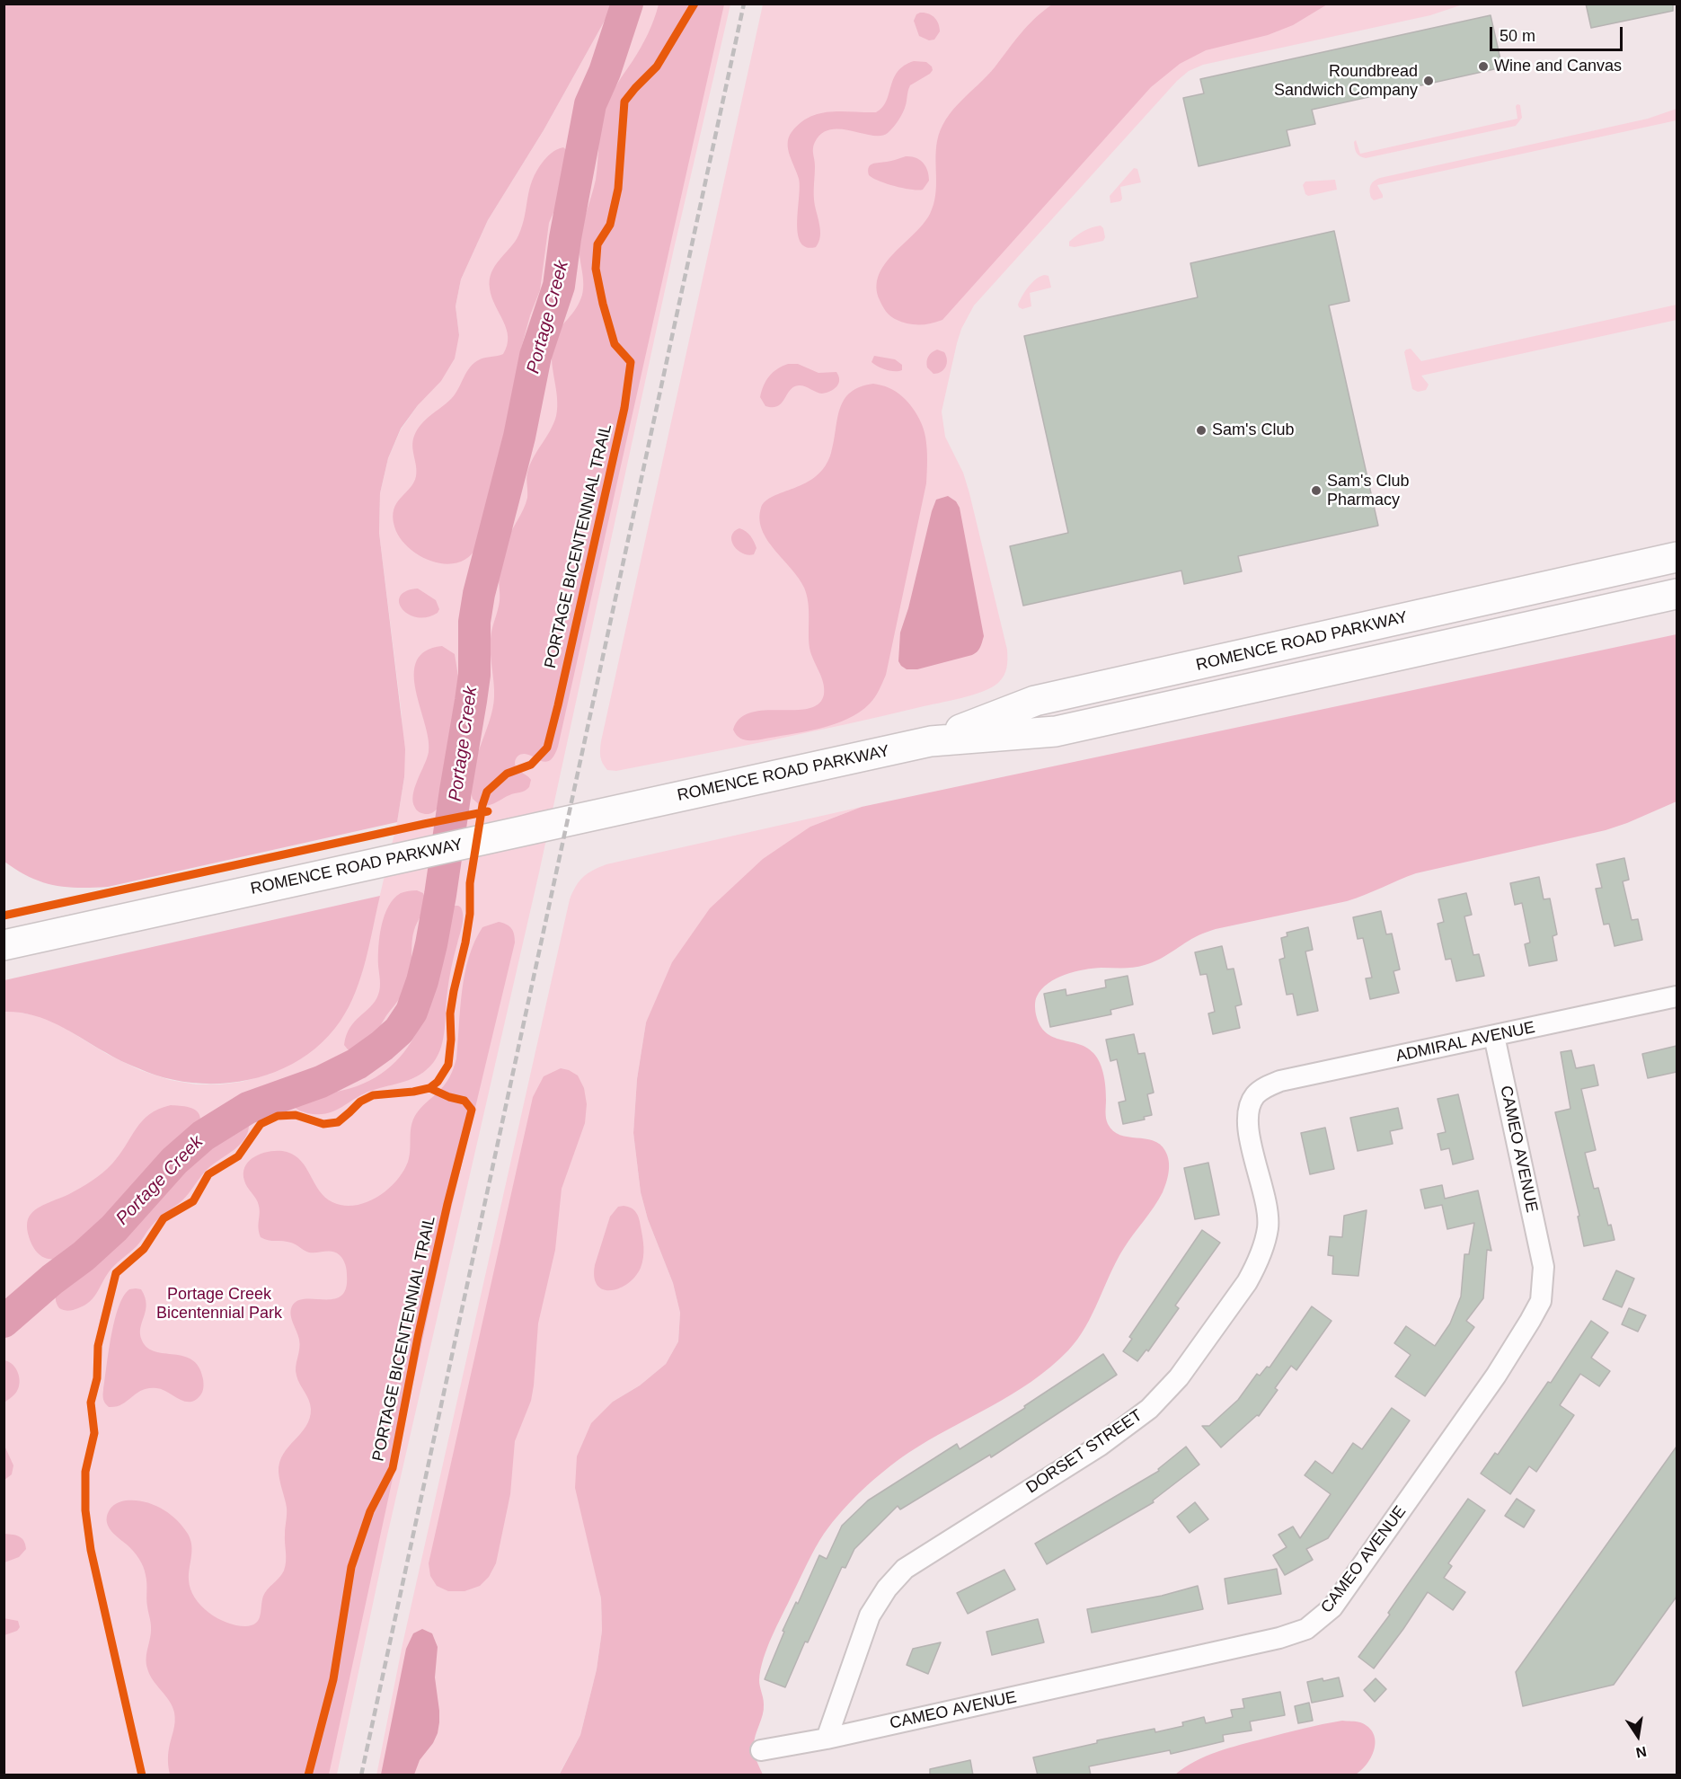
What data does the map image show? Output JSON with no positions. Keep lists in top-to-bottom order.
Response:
{
  "streets": {
    "street": [
      "ROMENCE ROAD PARKWAY",
      "ADMIRAL AVENUE",
      "CAMEO AVENUE",
      "DORSET STREET"
    ],
    "cycle path": ["PORTAGE BICENTENNIAL TRAIL"]
  },
  "crossings": [
    ["ADMIRAL AVENUE", "CAMEO AVENUE"],
    ["ADMIRAL AVENUE", "DORSET STREET"],
    ["CAMEO AVENUE", "DORSET STREET"]
  ],
  "water": ["Portage Creek"],
  "parks": ["Portage Creek Bicentennial Park"],
  "places": [
    "Wine and Canvas",
    "Roundbread Sandwich Company",
    "Sam's Club",
    "Sam's Club Pharmacy"
  ],
  "scale_bar": "50 m",
  "north": "bottom"
}
